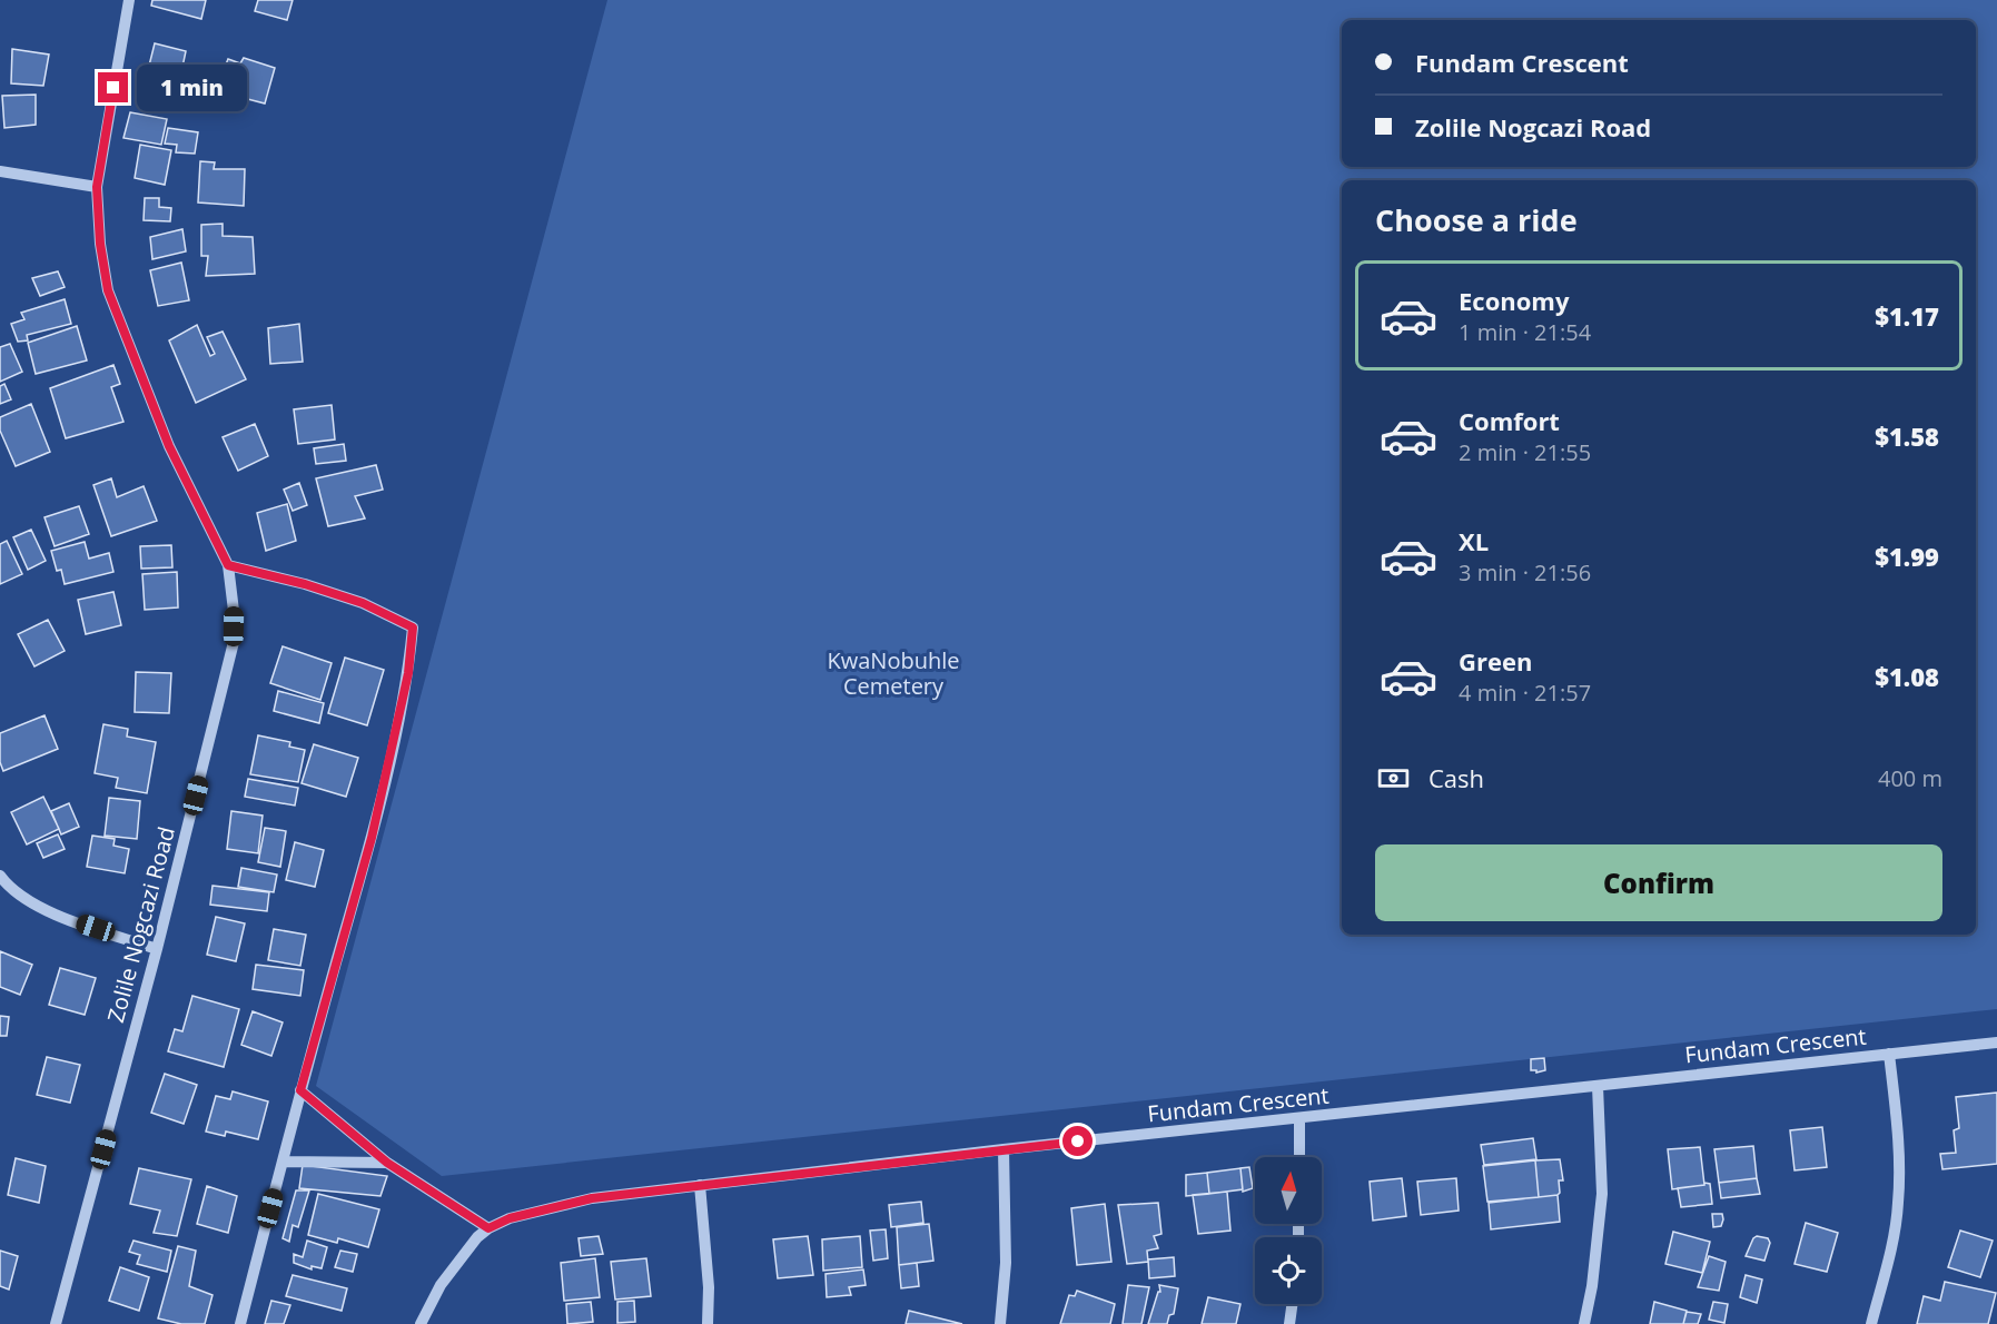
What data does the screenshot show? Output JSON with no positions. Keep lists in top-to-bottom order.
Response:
{
  "streets": {
    "street": ["Zolile Nogcazi Road", "Fundam Crescent"]
  },
  "parks": ["KwaNobuhle Cemetery"],
  "north": "top",
  "page": {
    "banner": ["Fundam Crescent", "Zolile Nogcazi Road"],
    "bubble": "1 min",
    "heading": "Choose a ride",
    "list": [
      {
        "name": "Economy",
        "note": "1 min · 21:54",
        "value": "$1.17"
      },
      {
        "name": "Comfort",
        "note": "2 min · 21:55",
        "value": "$1.58"
      },
      {
        "name": "XL",
        "note": "3 min · 21:56",
        "value": "$1.99"
      },
      {
        "name": "Green",
        "note": "4 min · 21:57",
        "value": "$1.08"
      }
    ],
    "pay": ["Cash", "400 m"],
    "buttons": "Confirm"
  }
}
